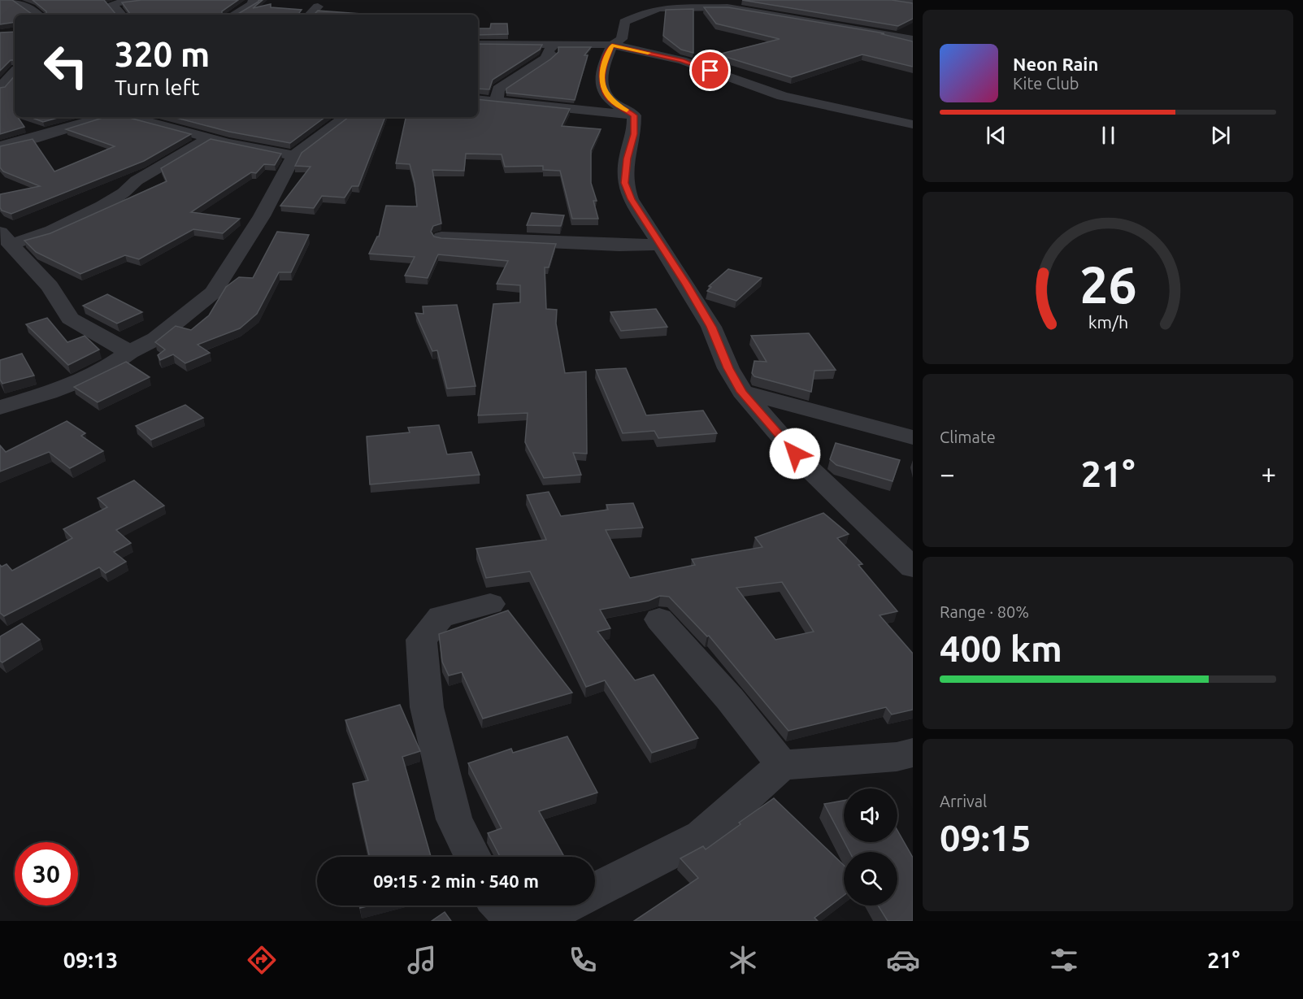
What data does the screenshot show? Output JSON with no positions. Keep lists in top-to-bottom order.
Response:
{
  "page": {
    "turn": ["320 m", "Turn left"],
    "song": ["Neon Rain", "Kite Club"],
    "tile": [
      "Climate",
      ["Range · 80%", "400 km"],
      ["Arrival", "09:15"]
    ],
    "heat": ["−", "21°", "+"],
    "limit": "30",
    "trip": "09:15 · 2 min · 540 m",
    "tabs": ["09:13", "21°"],
    "gauge": ["26", "km/h"]
  }
}
